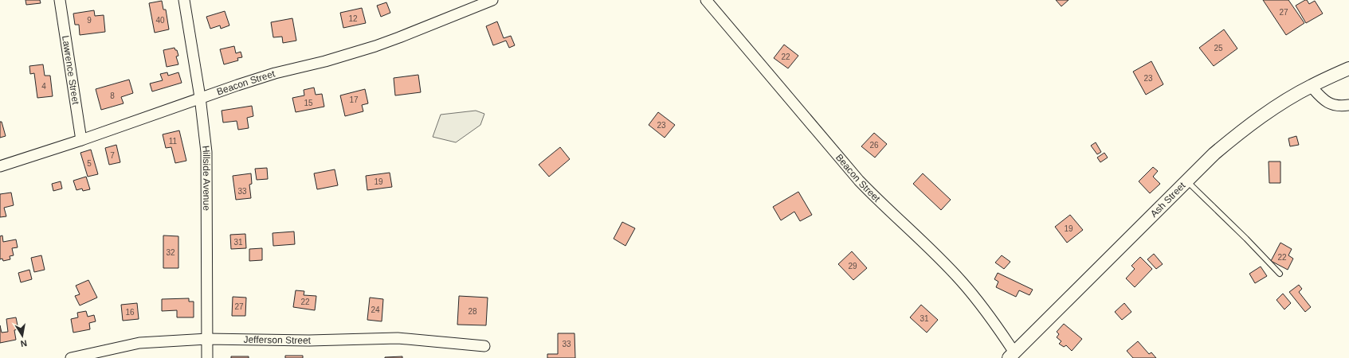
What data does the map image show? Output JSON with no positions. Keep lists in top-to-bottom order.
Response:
{
  "streets": {
    "street": [
      "Lawrence Street",
      "Beacon Street",
      "Hillside Avenue",
      "Ash Street",
      "Jefferson Street"
    ]
  },
  "crossings": [
    ["Lawrence Street", "Beacon Street"],
    ["Beacon Street", "Hillside Avenue"],
    ["Beacon Street", "Ash Street"],
    ["Hillside Avenue", "Jefferson Street"]
  ],
  "house_numbers": [
    "27",
    "12",
    "9",
    "40",
    "25",
    "22",
    "23",
    "4",
    "8",
    "17",
    "15",
    "23",
    "11",
    "26",
    "7",
    "5",
    "19",
    "33",
    "19",
    "31",
    "32",
    "22",
    "29",
    "22",
    "27",
    "24",
    "28",
    "16",
    "31",
    "33"
  ],
  "north": "bottom"
}
